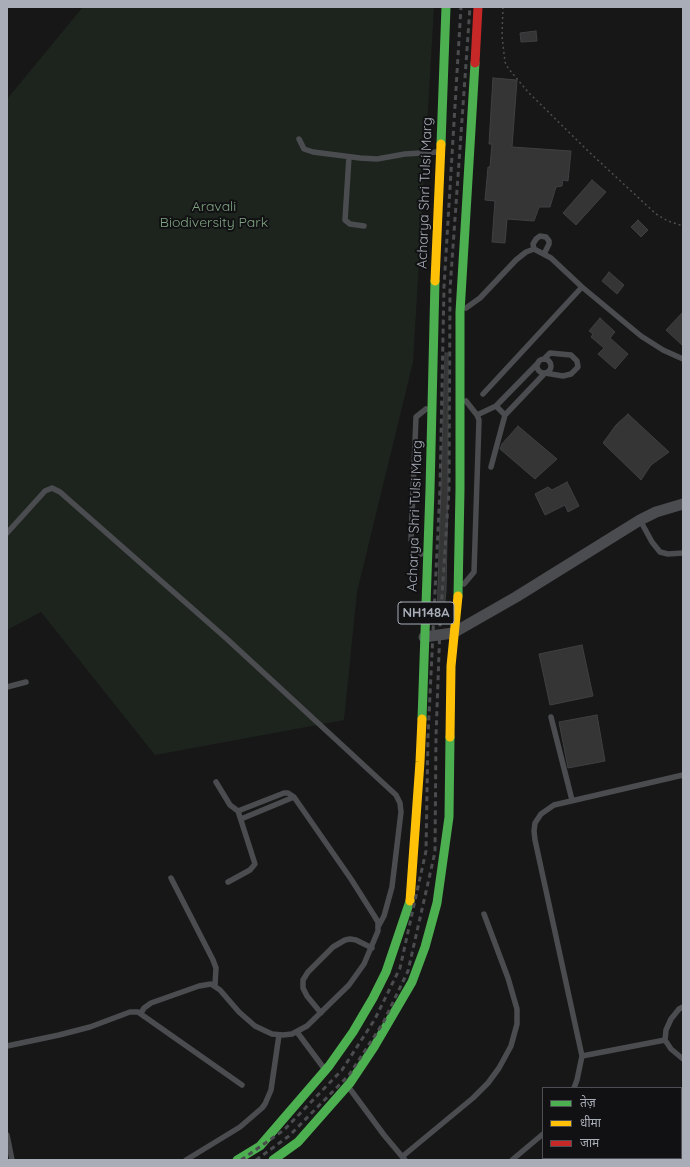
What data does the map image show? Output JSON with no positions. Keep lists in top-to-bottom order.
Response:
{
  "streets": {
    "highway": ["Acharya Shri Tulsi Marg", "NH148A"]
  },
  "parks": ["Aravali Biodiversity Park"],
  "legend": ["तेज़", "धीमा", "जाम"]
}
